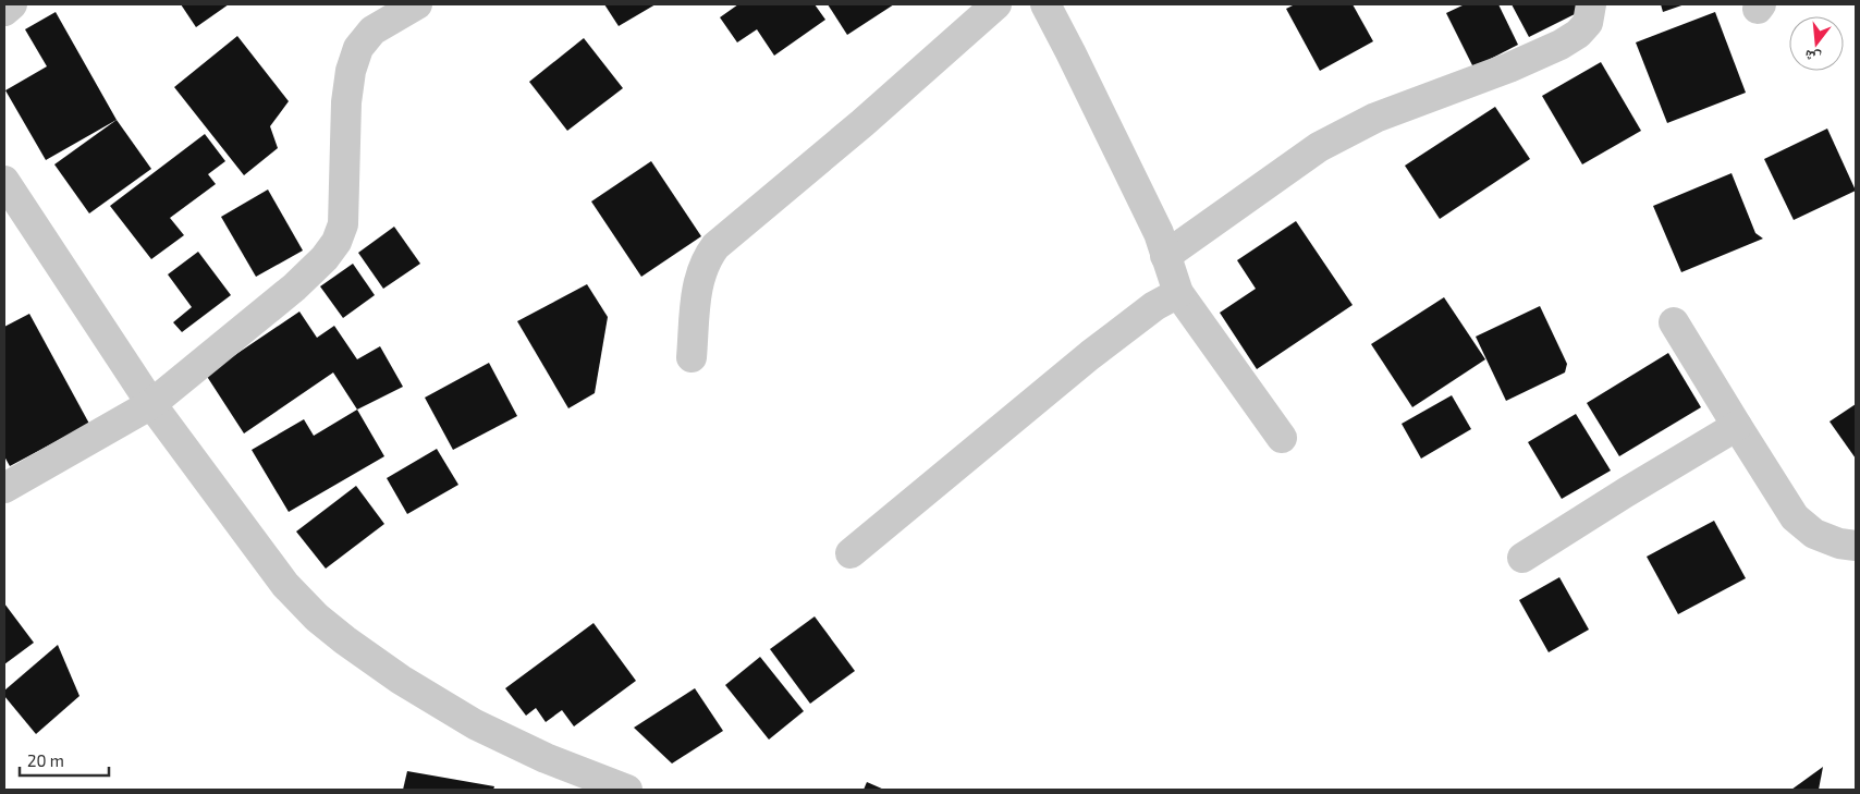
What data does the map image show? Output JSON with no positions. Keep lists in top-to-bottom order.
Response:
{
  "scale_bar": "20 m",
  "north": "bottom"
}
